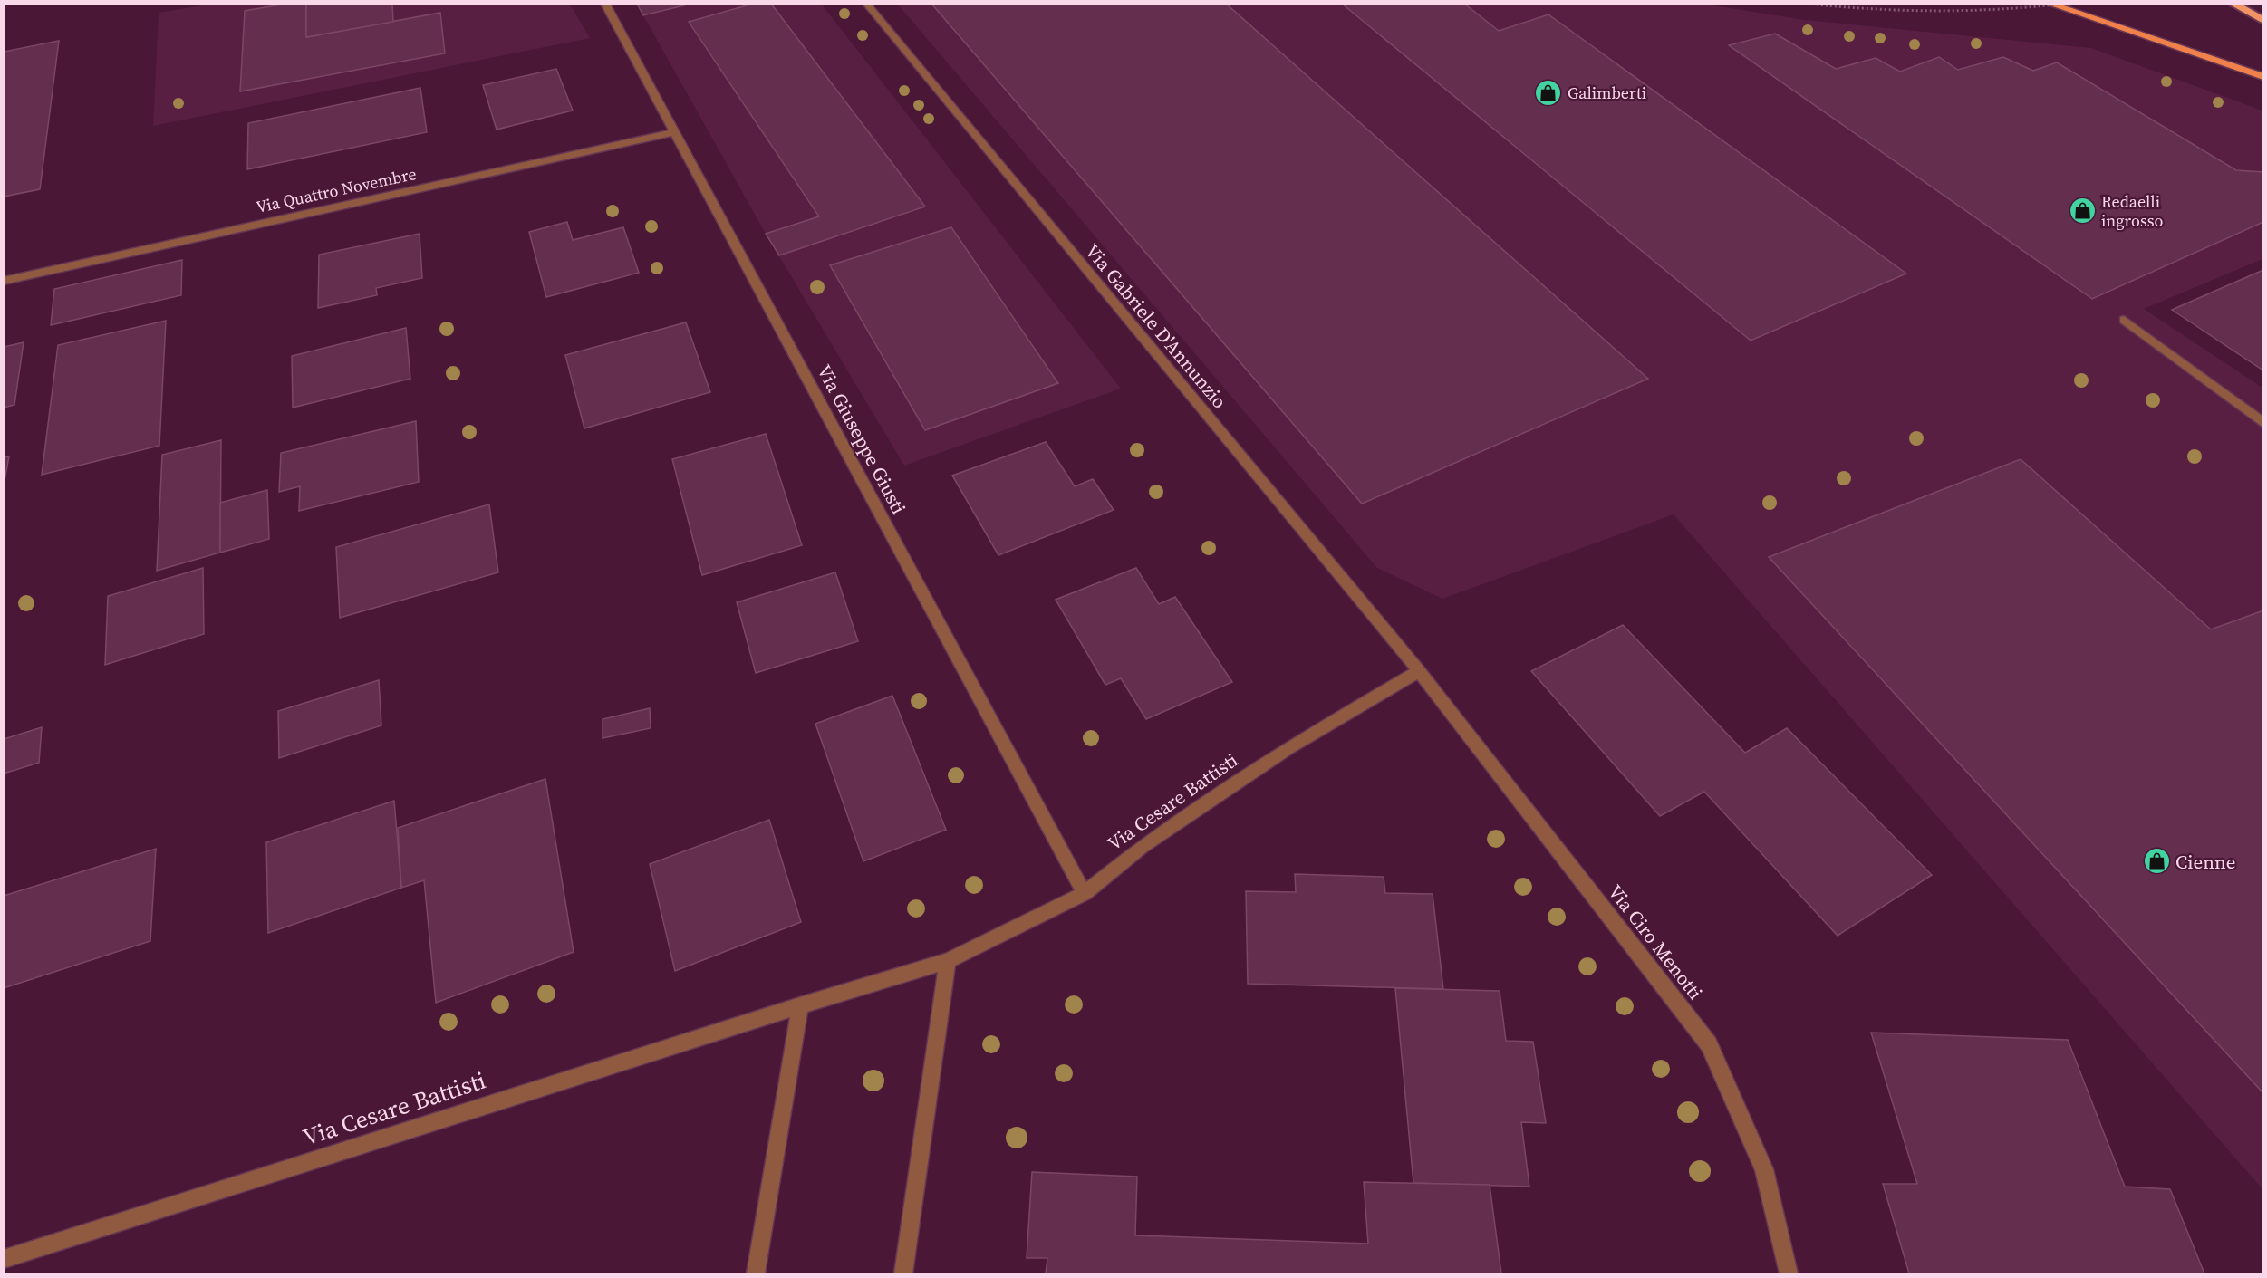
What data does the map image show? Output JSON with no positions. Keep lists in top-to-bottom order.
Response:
{
  "streets": {
    "street": [
      "Via Quattro Novembre",
      "Via Gabriele D'Annunzio",
      "Via Giuseppe Giusti",
      "Via Cesare Battisti",
      "Via Ciro Menotti"
    ]
  },
  "crossings": [
    ["Via Quattro Novembre", "Via Giuseppe Giusti"],
    ["Via Gabriele D'Annunzio", "Via Cesare Battisti"],
    ["Via Gabriele D'Annunzio", "Via Ciro Menotti"],
    ["Via Giuseppe Giusti", "Via Cesare Battisti"],
    ["Via Cesare Battisti", "Via Ciro Menotti"]
  ],
  "places": {
    "shop": ["Galimberti", "Redaelli ingrosso", "Cienne"]
  }
}
